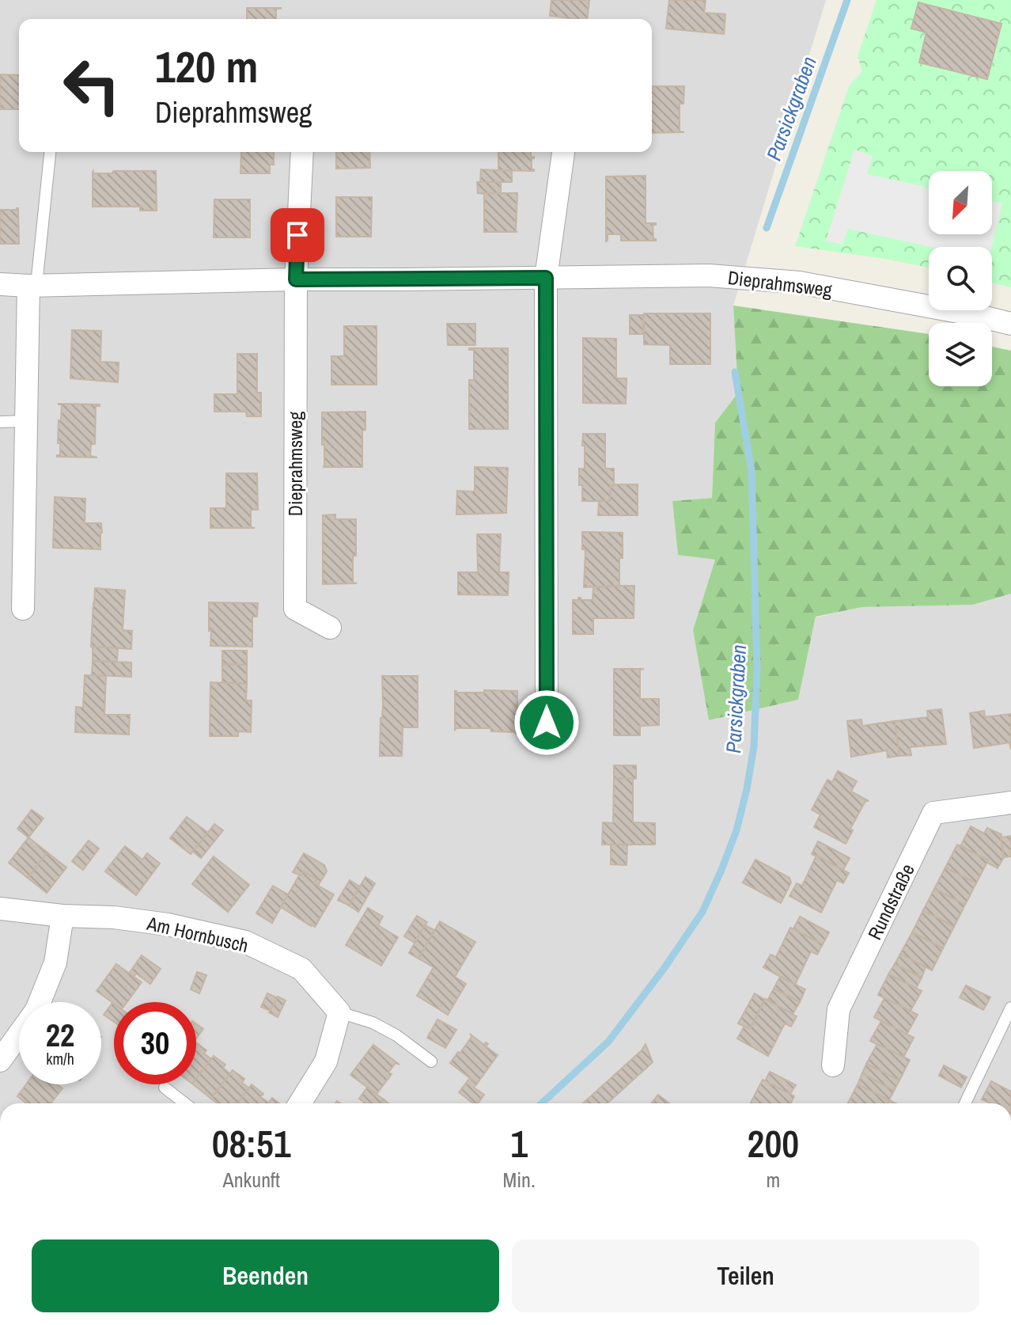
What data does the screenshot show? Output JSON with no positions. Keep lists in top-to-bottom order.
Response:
{
  "streets": {
    "street": ["Dieprahmsweg", "Rundstraße", "Am Hornbusch"]
  },
  "water": ["Parsickgraben"],
  "north": "bottom left",
  "page": {
    "turn": ["120 m", "Dieprahmsweg"],
    "speed": "22 km/h",
    "limit": "30",
    "eta": [
      "08:51",
      "Ankunft",
      "1",
      "Min.",
      "200",
      "m"
    ],
    "buttons": ["Beenden", "Teilen"]
  }
}
